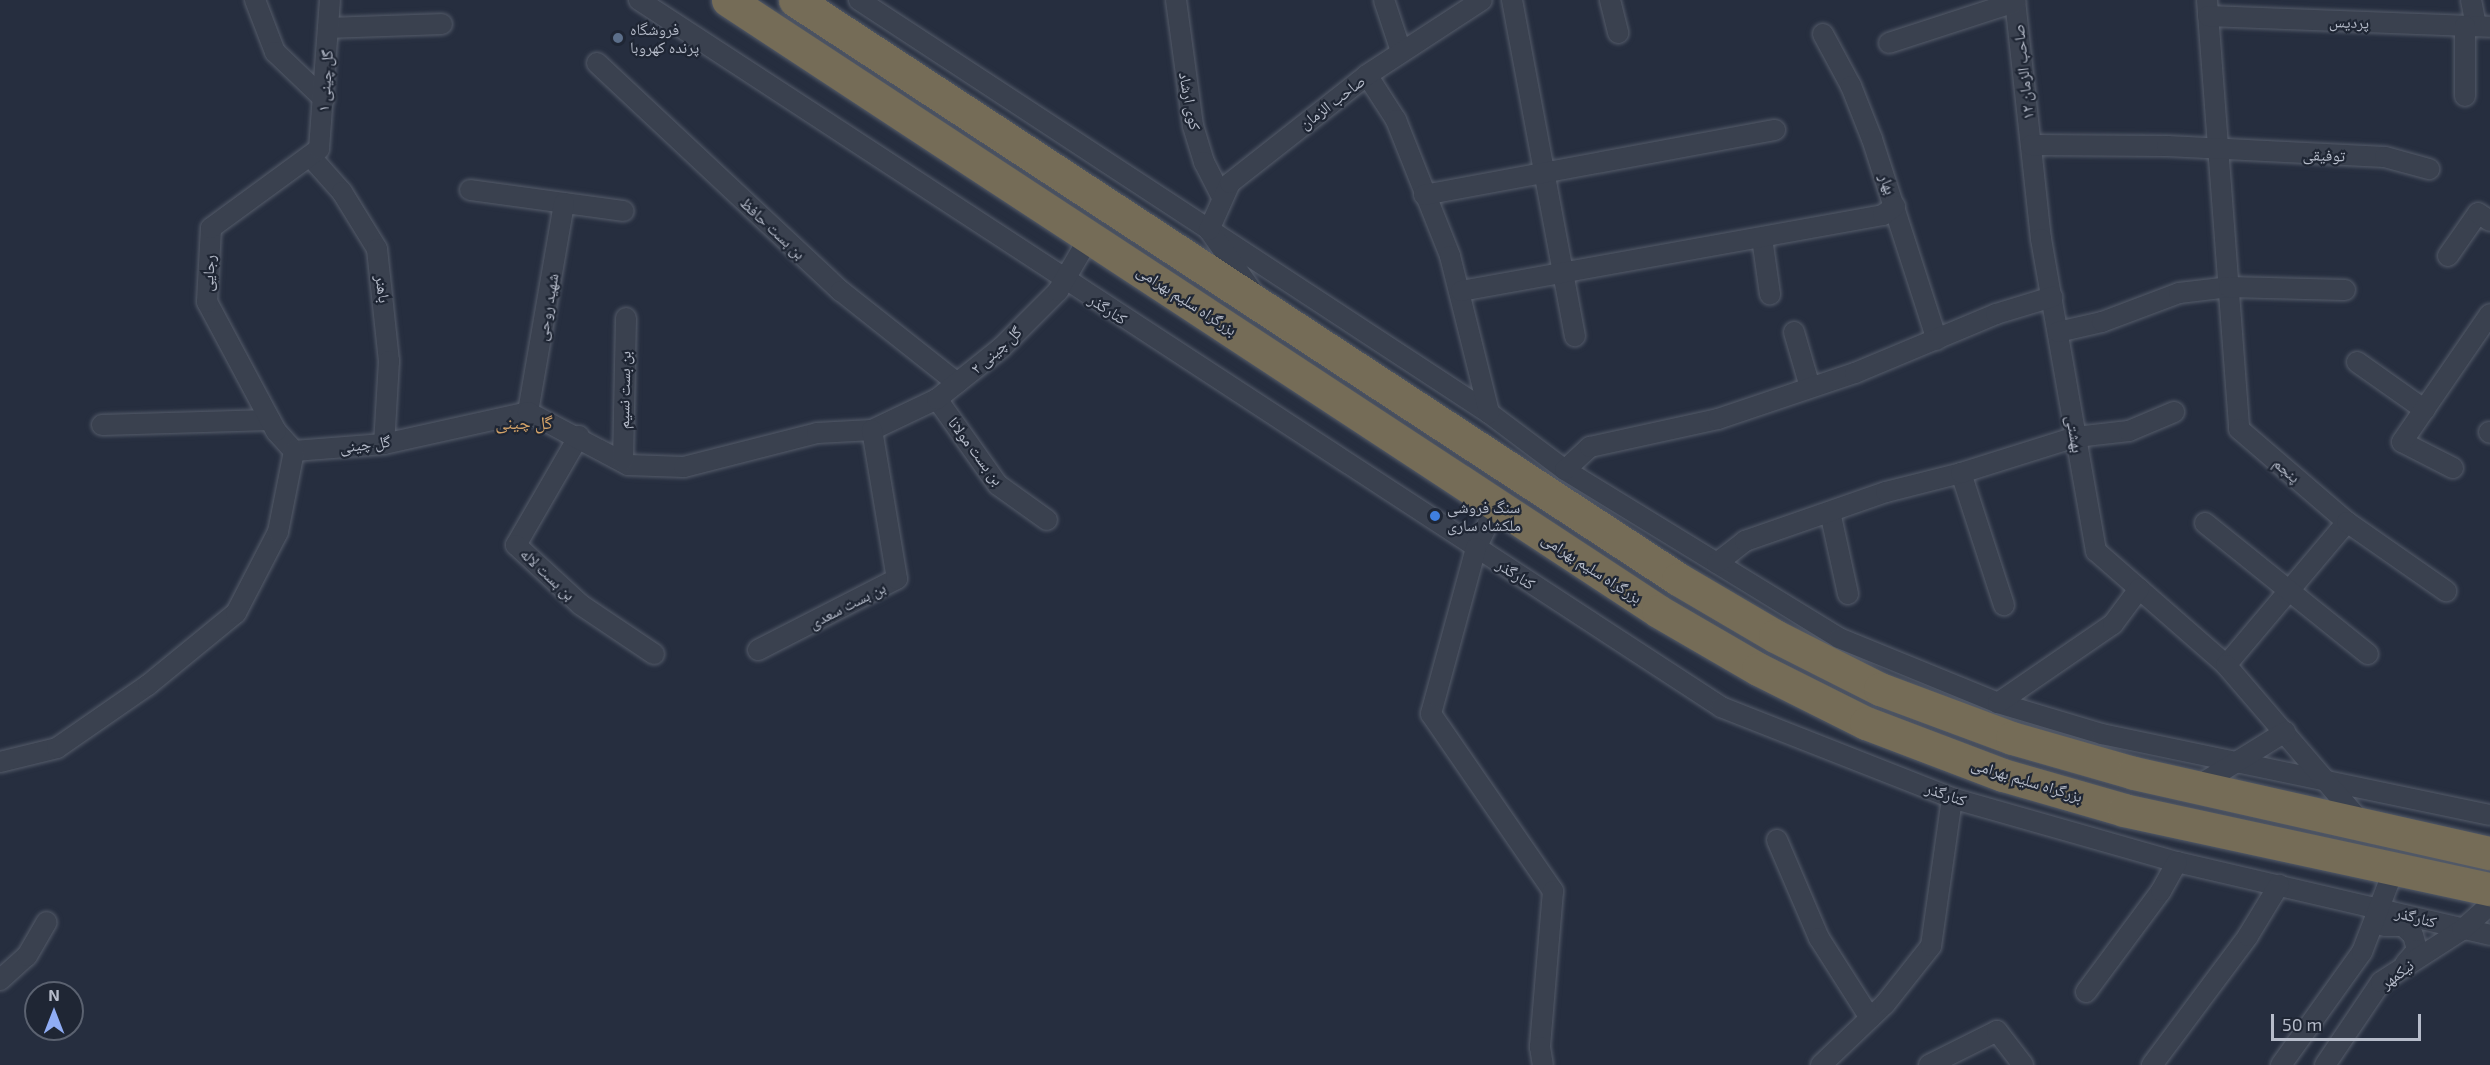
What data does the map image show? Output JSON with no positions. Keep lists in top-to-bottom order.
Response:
{
  "streets": {
    "highway": ["بزرگراه سلیم بهرامی"],
    "street": [
      "پردیس",
      "صاحب الزمان ۱۲",
      "گل چینی ۱",
      "کوی ارشاد",
      "صاحب الزمان",
      "توفیقی",
      "بهار",
      "بن بست حافظ",
      "رجایی",
      "باهنر",
      "شهید روحی",
      "کنارگذر",
      "گل چینی ۲",
      "بن بست نسیم",
      "بهشتی",
      "گل چینی",
      "بن بست مولانا",
      "پنجم",
      "بن بست لاله",
      "بن بست سعدی",
      "نیکمهر"
    ]
  },
  "crossings": [
    ["پردیس", "پنجم"],
    ["صاحب الزمان ۱۲", "توفیقی"],
    ["صاحب الزمان ۱۲", "بهشتی"],
    ["گل چینی ۱", "رجایی"],
    ["گل چینی ۱", "باهنر"],
    ["کوی ارشاد", "صاحب الزمان"],
    ["توفیقی", "بهشتی"],
    ["توفیقی", "پنجم"],
    ["بن بست حافظ", "گل چینی ۲"],
    ["رجایی", "باهنر"],
    ["رجایی", "گل چینی"],
    ["باهنر", "گل چینی"],
    ["بزرگراه سلیم بهرامی", "گل چینی ۲"],
    ["شهید روحی", "گل چینی"],
    ["کنارگذر", "گل چینی ۲"],
    ["کنارگذر", "نیکمهر"],
    ["گل چینی ۲", "بن بست مولانا"],
    ["گل چینی ۲", "بن بست سعدی"]
  ],
  "districts": ["گل چینی"],
  "places": ["فروشگاه پرنده کهروبا", "سنگ فروشی ملکشاه ساری"],
  "scale_bar": "50 m",
  "north": "top"
}
